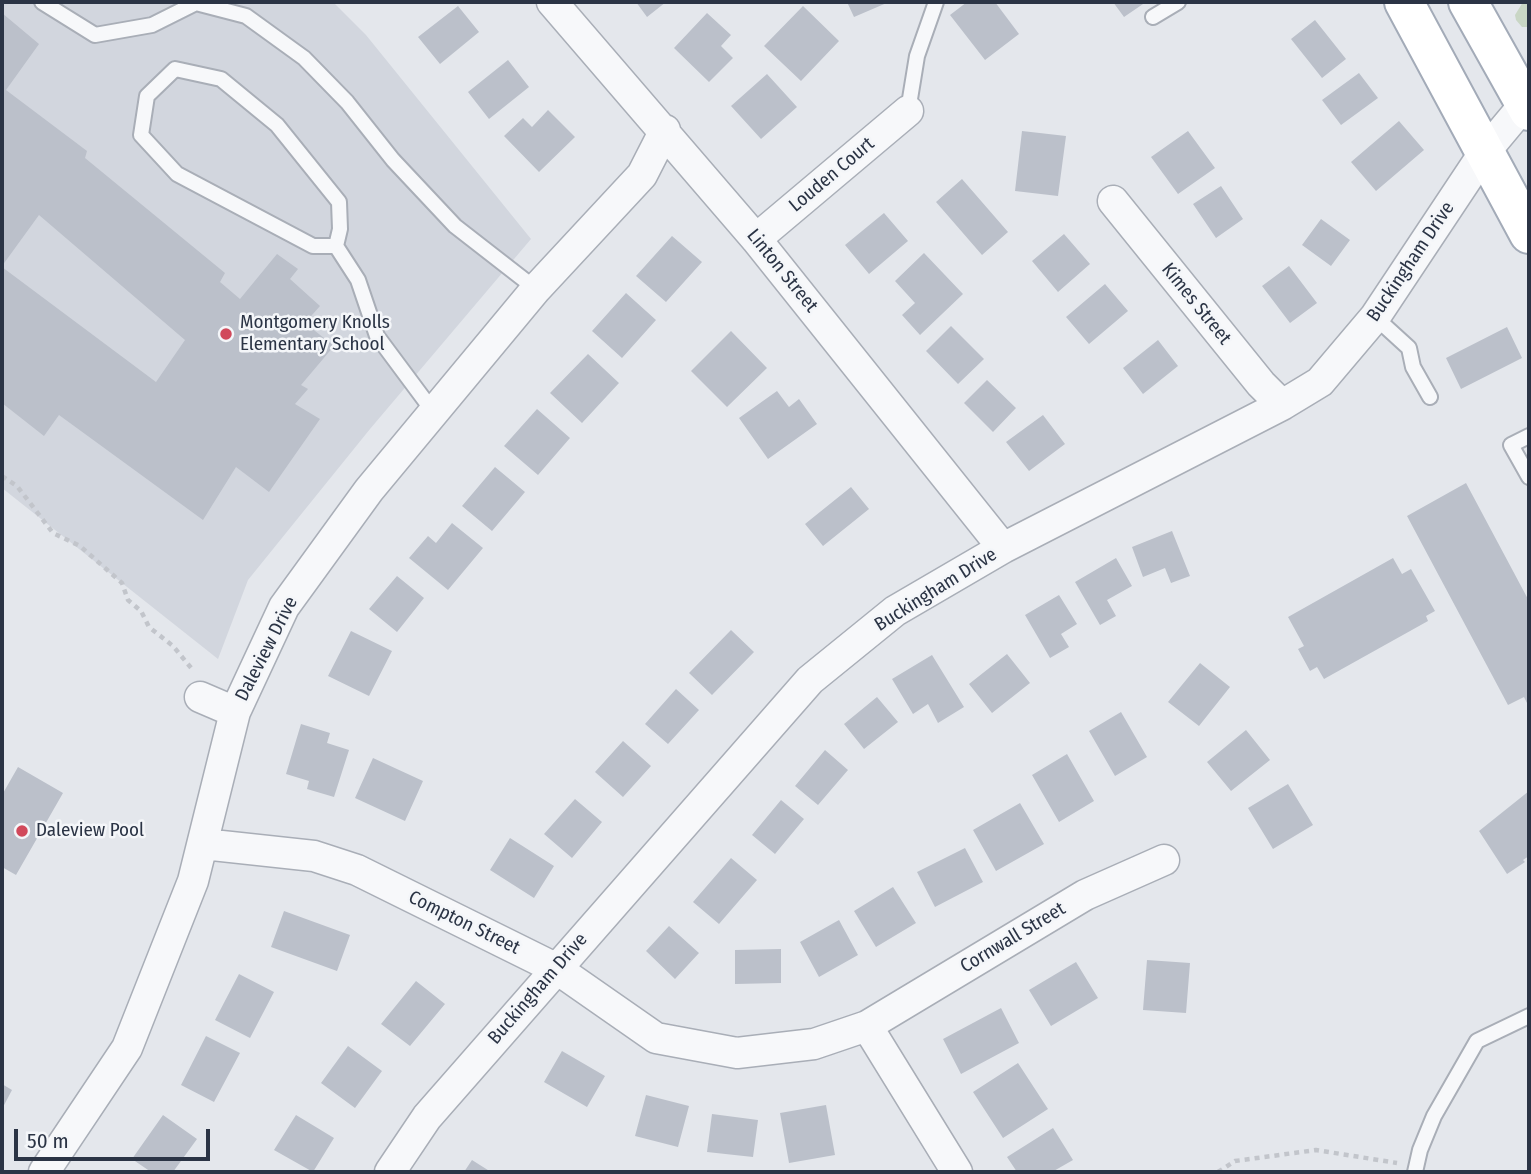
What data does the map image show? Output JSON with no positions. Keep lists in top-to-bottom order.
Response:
{
  "streets": {
    "street": [
      "Louden Court",
      "Buckingham Drive",
      "Linton Street",
      "Kimes Street",
      "Daleview Drive",
      "Compton Street",
      "Cornwall Street"
    ]
  },
  "crossings": [
    ["Louden Court", "Linton Street"],
    ["Buckingham Drive", "Linton Street"],
    ["Buckingham Drive", "Kimes Street"],
    ["Buckingham Drive", "Compton Street"],
    ["Linton Street", "Daleview Drive"],
    ["Daleview Drive", "Compton Street"],
    ["Compton Street", "Cornwall Street"]
  ],
  "places": ["Montgomery Knolls Elementary School", "Daleview Pool"],
  "scale_bar": "50 m"
}
